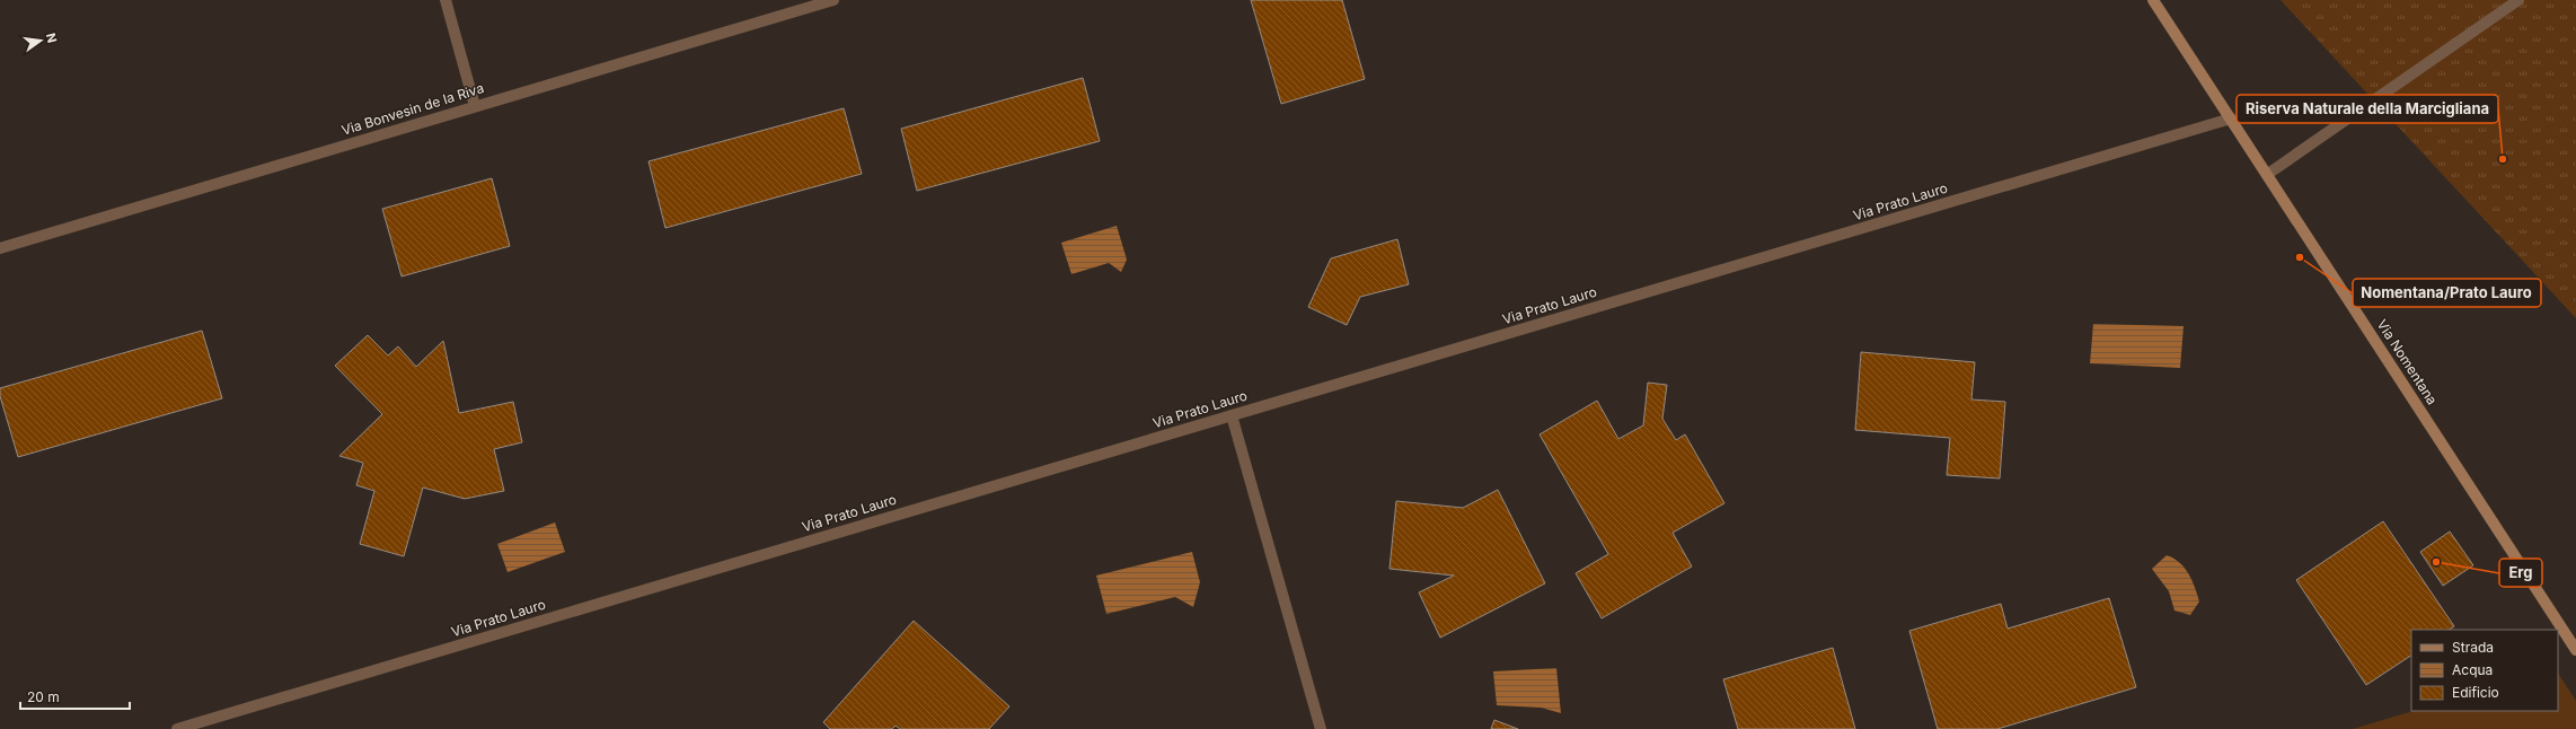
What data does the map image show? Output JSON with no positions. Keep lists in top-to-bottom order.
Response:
{
  "streets": {
    "main road": ["Via Nomentana"],
    "street": ["Via Bonvesin de la Riva", "Via Prato Lauro"]
  },
  "crossings": [
    ["Via Prato Lauro", "Via Nomentana"]
  ],
  "places": ["Riserva Naturale della Marcigliana", "Nomentana/Prato Lauro", "Erg"],
  "legend": ["Strada", "Acqua", "Edificio"],
  "scale_bar": "20 m",
  "north": "right"
}
